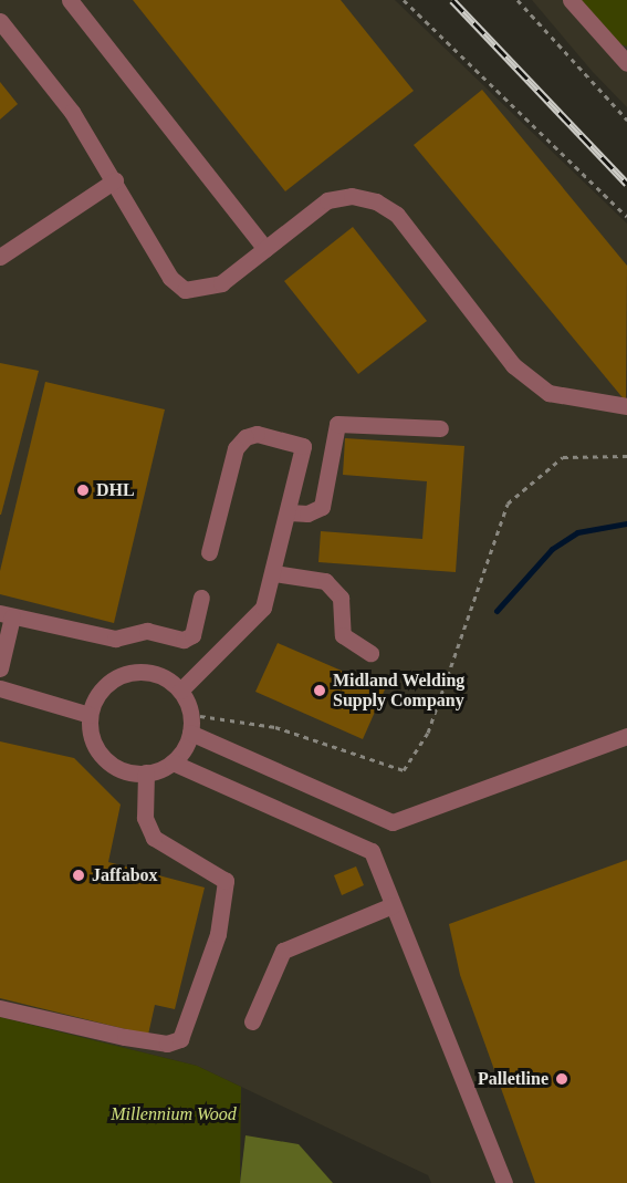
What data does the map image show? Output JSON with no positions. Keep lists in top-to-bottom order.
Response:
{
  "parks": ["Millennium Wood"],
  "places": [
    "DHL",
    "Midland Welding Supply Company",
    "Jaffabox",
    "Palletline"
  ]
}
